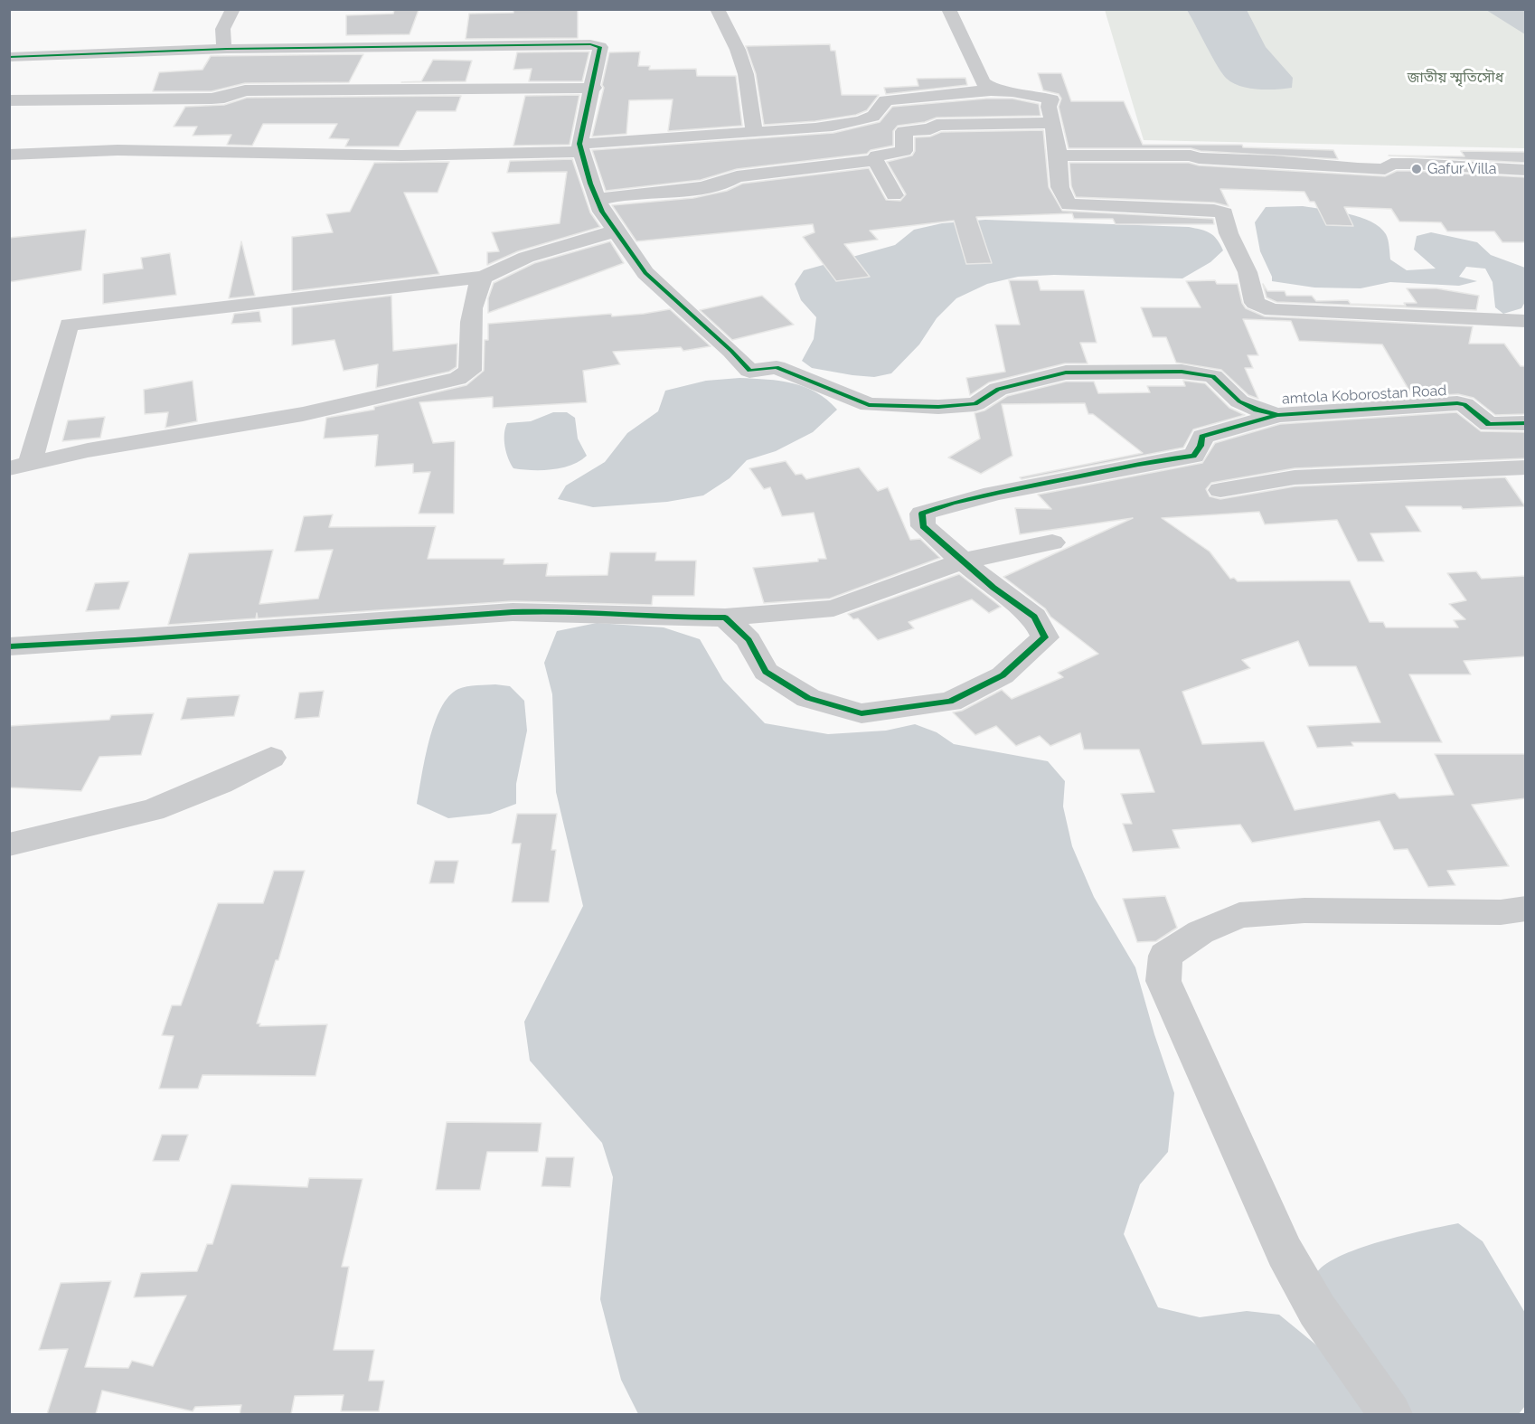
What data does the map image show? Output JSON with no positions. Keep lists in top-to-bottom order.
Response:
{
  "streets": {
    "street": ["amtola Koborostan Road"]
  },
  "parks": ["জাতীয় স্মৃতিসৌধ"],
  "places": ["Gafur Villa"]
}
